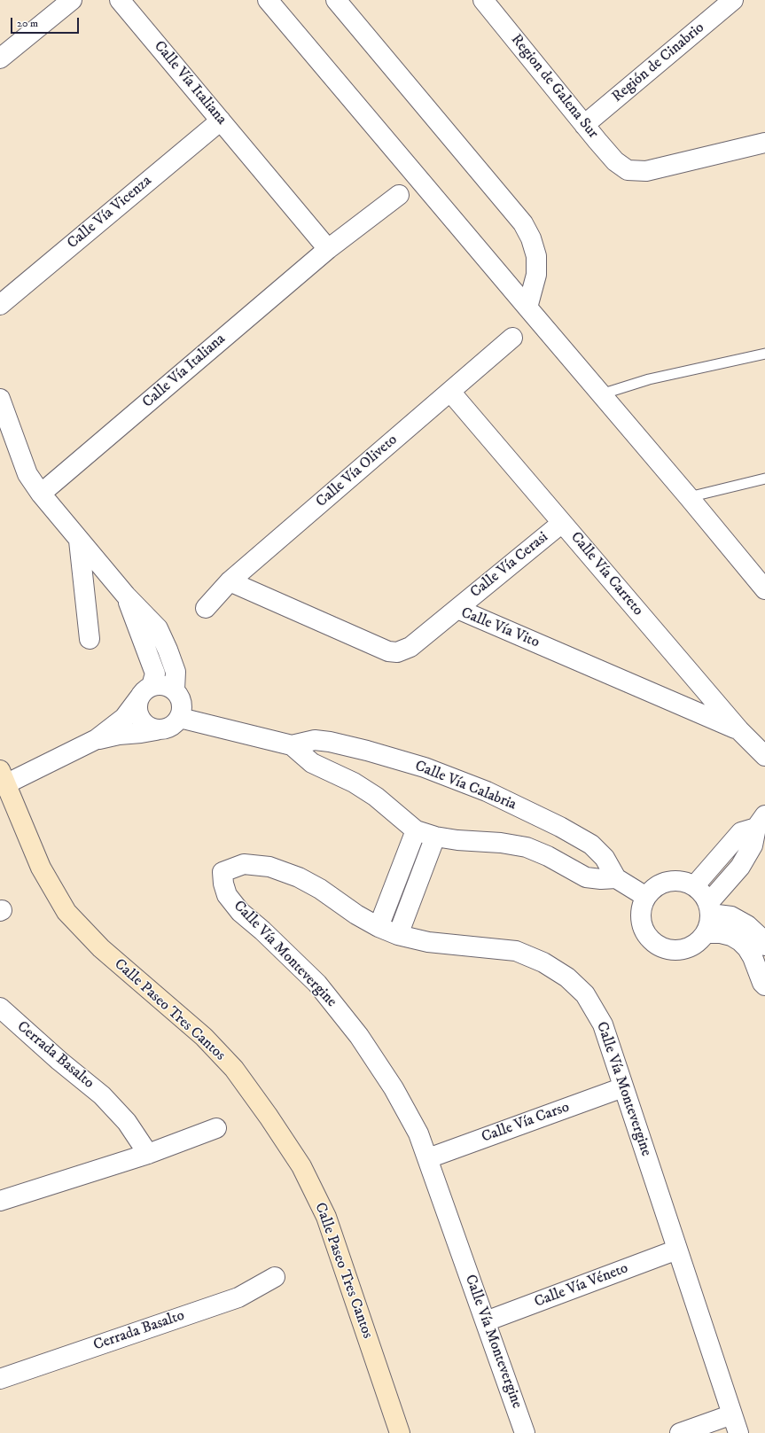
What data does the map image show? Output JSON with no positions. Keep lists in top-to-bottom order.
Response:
{
  "streets": {
    "street": [
      "Región de Cinabrio",
      "Calle Vía Italiana",
      "Region de Galena Sur",
      "Calle Vía Vicenza",
      "Calle Vía Oliveto",
      "Calle Vía Cerasi",
      "Calle Vía Carreto",
      "Calle Vía Vito",
      "Calle Vía Calabria",
      "Calle Vía Montevergine",
      "Calle Paseo Tres Cantos",
      "Cerrada Basalto",
      "Calle Vía Carso",
      "Calle Vía Véneto"
    ]
  },
  "crossings": [
    ["Región de Cinabrio", "Region de Galena Sur"],
    ["Calle Vía Italiana", "Calle Vía Vicenza"],
    ["Calle Vía Oliveto", "Calle Vía Carreto"],
    ["Calle Vía Oliveto", "Calle Vía Vito"],
    ["Calle Vía Cerasi", "Calle Vía Carreto"],
    ["Calle Vía Cerasi", "Calle Vía Vito"],
    ["Calle Vía Carreto", "Calle Vía Vito"],
    ["Calle Vía Montevergine", "Calle Vía Carso"],
    ["Calle Vía Montevergine", "Calle Vía Véneto"]
  ],
  "scale_bar": "20 m"
}
